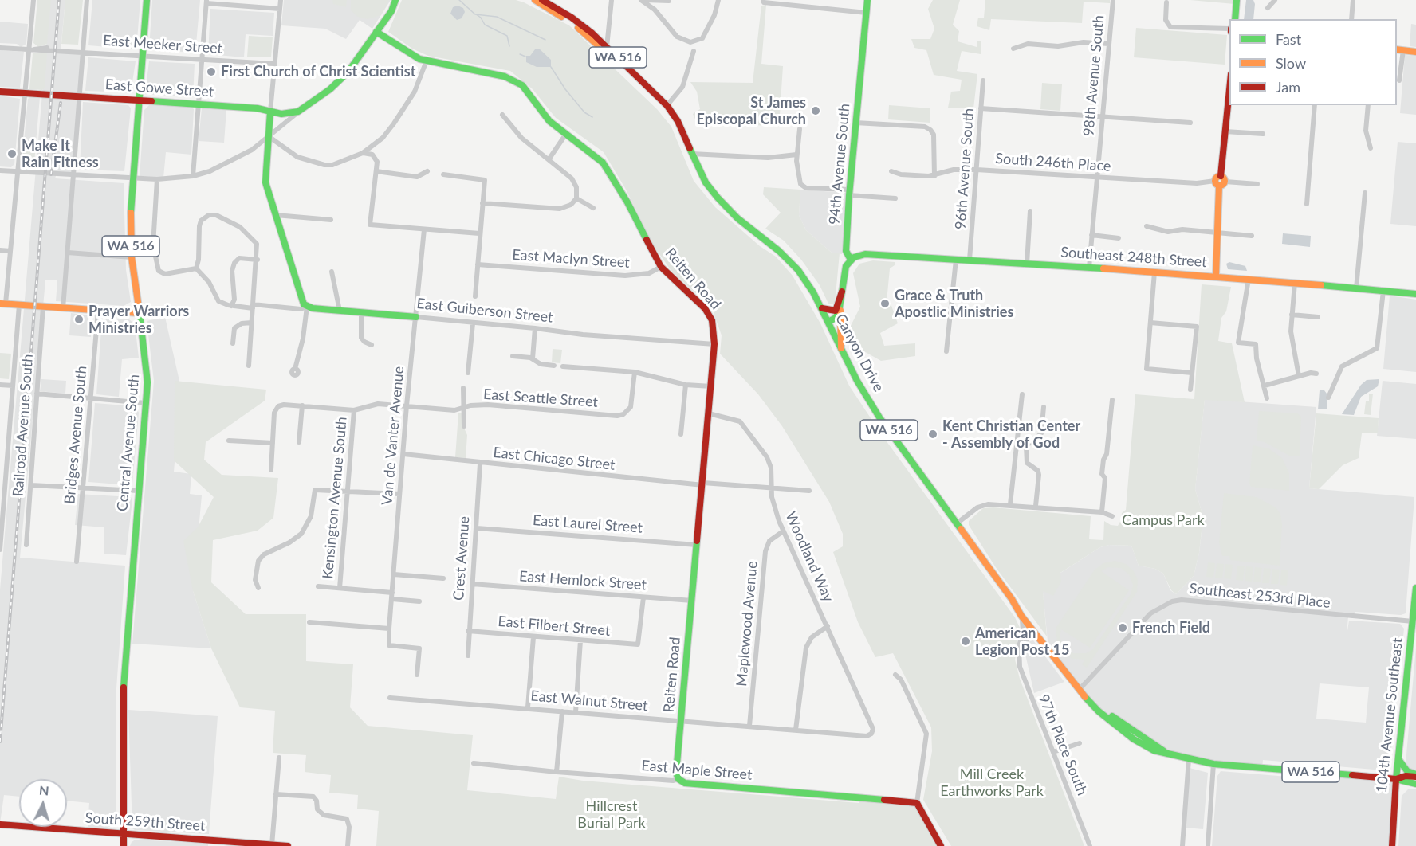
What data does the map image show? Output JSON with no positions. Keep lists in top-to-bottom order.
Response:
{
  "streets": {
    "street": [
      "East Meeker Street",
      "WA 516",
      "98th Avenue South",
      "East Gowe Street",
      "South 246th Place",
      "94th Avenue South",
      "96th Avenue South",
      "Southeast 248th Street",
      "East Maclyn Street",
      "Reiten Road",
      "East Guiberson Street",
      "Canyon Drive",
      "East Seattle Street",
      "Railroad Avenue South",
      "Bridges Avenue South",
      "Van de Vanter Avenue",
      "Central Avenue South",
      "East Chicago Street",
      "Kensington Avenue South",
      "East Laurel Street",
      "Woodland Way",
      "Crest Avenue",
      "East Hemlock Street",
      "Southeast 253rd Place",
      "Maplewood Avenue",
      "East Filbert Street",
      "East Walnut Street",
      "104th Avenue Southeast",
      "97th Place South",
      "East Maple Street",
      "South 259th Street"
    ]
  },
  "crossings": [
    ["East Meeker Street", "WA 516"],
    ["East Meeker Street", "Central Avenue South"],
    ["WA 516", "Canyon Drive"],
    ["WA 516", "Central Avenue South"],
    ["WA 516", "Southeast 253rd Place"],
    ["WA 516", "104th Avenue Southeast"],
    ["98th Avenue South", "South 246th Place"],
    ["98th Avenue South", "Southeast 248th Street"],
    ["East Gowe Street", "Central Avenue South"],
    ["South 246th Place", "96th Avenue South"],
    ["94th Avenue South", "Southeast 248th Street"],
    ["94th Avenue South", "Canyon Drive"],
    ["96th Avenue South", "Southeast 248th Street"],
    ["East Maclyn Street", "Reiten Road"],
    ["Reiten Road", "East Guiberson Street"],
    ["Reiten Road", "East Chicago Street"],
    ["Reiten Road", "East Laurel Street"],
    ["Reiten Road", "Woodland Way"],
    ["Reiten Road", "East Hemlock Street"],
    ["Reiten Road", "East Walnut Street"],
    ["Reiten Road", "East Maple Street"],
    ["East Guiberson Street", "Van de Vanter Avenue"],
    ["Canyon Drive", "Southeast 253rd Place"],
    ["Canyon Drive", "97th Place South"],
    ["East Seattle Street", "Van de Vanter Avenue"],
    ["East Seattle Street", "Kensington Avenue South"],
    ["Van de Vanter Avenue", "East Chicago Street"],
    ["Central Avenue South", "South 259th Street"],
    ["East Chicago Street", "Woodland Way"],
    ["East Chicago Street", "Crest Avenue"],
    ["East Laurel Street", "Crest Avenue"],
    ["Woodland Way", "Maplewood Avenue"],
    ["Woodland Way", "East Walnut Street"],
    ["Crest Avenue", "East Hemlock Street"],
    ["Crest Avenue", "East Filbert Street"],
    ["East Hemlock Street", "East Filbert Street"],
    ["Southeast 253rd Place", "104th Avenue Southeast"],
    ["Maplewood Avenue", "East Walnut Street"]
  ],
  "parks": ["Campus Park", "Mill Creek Earthworks Park", "Hillcrest Burial Park"],
  "places": [
    "First Church of Christ Scientist",
    "St James Episcopal Church",
    "Make It Rain Fitness",
    "Grace & Truth Apostlic Ministries",
    "Prayer Warriors Ministries",
    "Kent Christian Center - Assembly of God",
    "French Field",
    "American Legion Post 15"
  ],
  "legend": ["Fast", "Slow", "Jam"],
  "north": "top"
}
